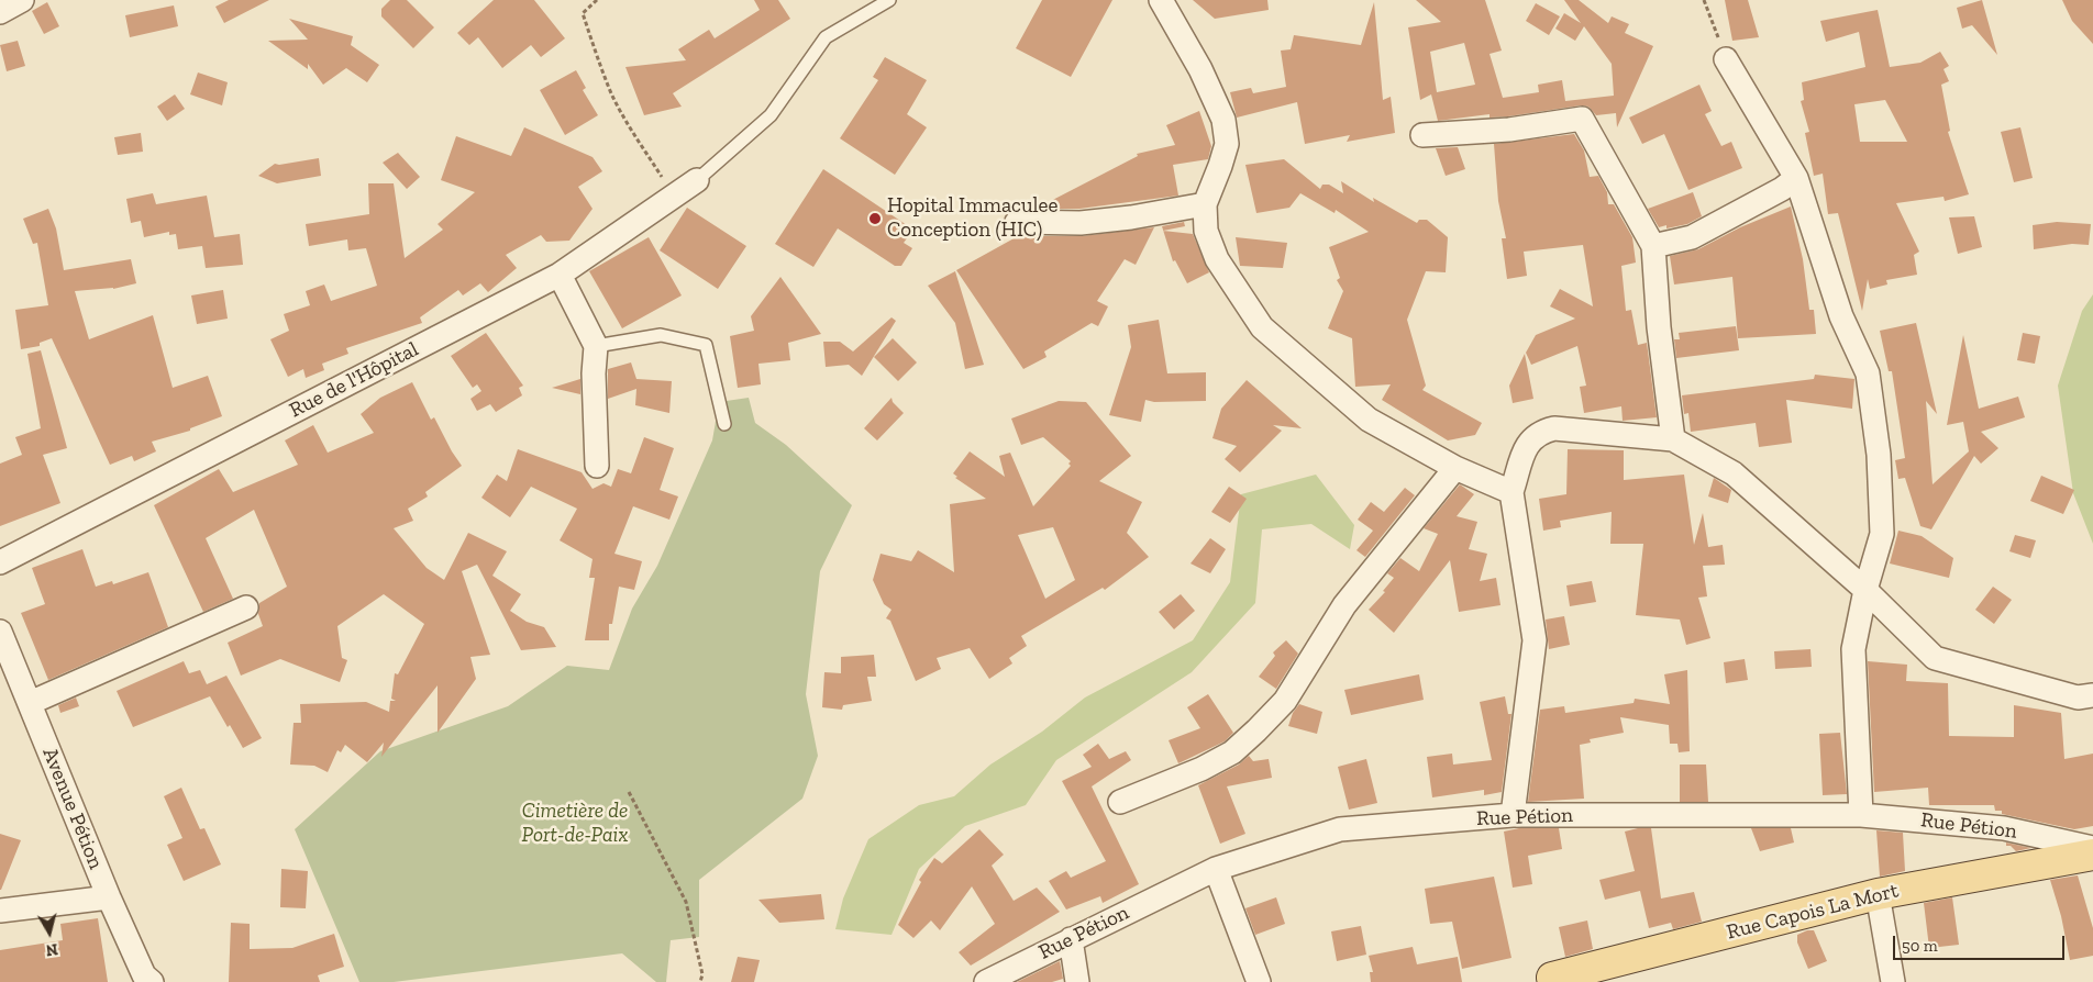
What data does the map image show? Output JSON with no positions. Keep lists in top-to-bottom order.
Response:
{
  "streets": {
    "main road": ["Rue Capois La Mort"],
    "street": ["Rue de l'Hôpital", "Avenue Pétion", "Rue Pétion"]
  },
  "parks": ["Cimetière de Port-de-Paix"],
  "places": ["Hopital Immaculee Conception (HIC)"],
  "scale_bar": "50 m",
  "north": "bottom"
}
